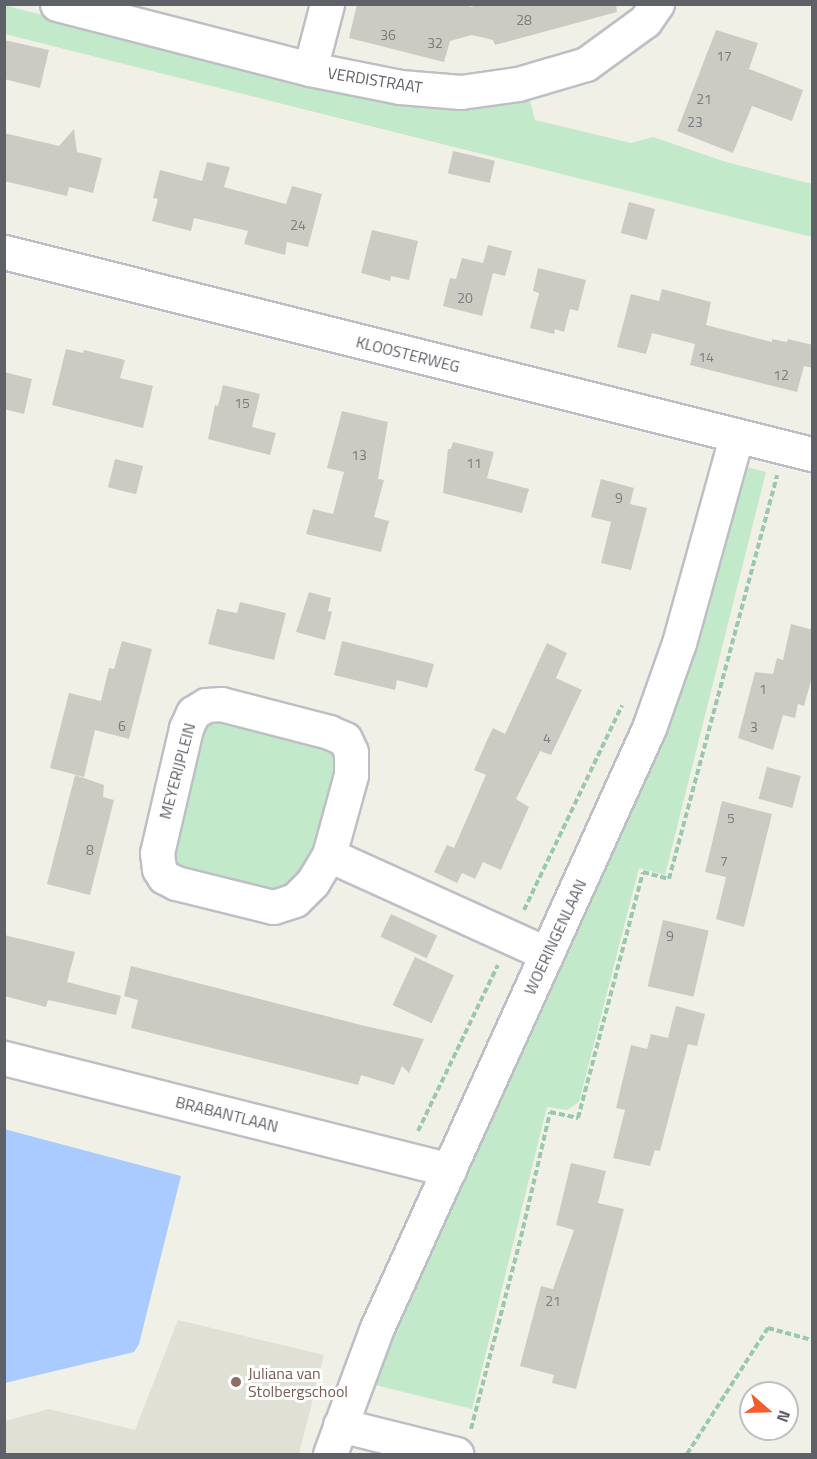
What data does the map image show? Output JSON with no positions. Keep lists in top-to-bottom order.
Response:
{
  "streets": {
    "street": [
      "VERDISTRAAT",
      "KLOOSTERWEG",
      "MEYERIJPLEIN",
      "WOERINGENLAAN",
      "BRABANTLAAN"
    ]
  },
  "crossings": [
    ["KLOOSTERWEG", "WOERINGENLAAN"],
    ["WOERINGENLAAN", "BRABANTLAAN"]
  ],
  "places": ["Juliana van Stolbergschool"],
  "house_numbers": [
    "28",
    "36",
    "32",
    "17",
    "21",
    "23",
    "24",
    "20",
    "14",
    "12",
    "15",
    "13",
    "11",
    "9",
    "1",
    "6",
    "3",
    "4",
    "5",
    "8",
    "7",
    "9",
    "21"
  ],
  "north": "right"
}
